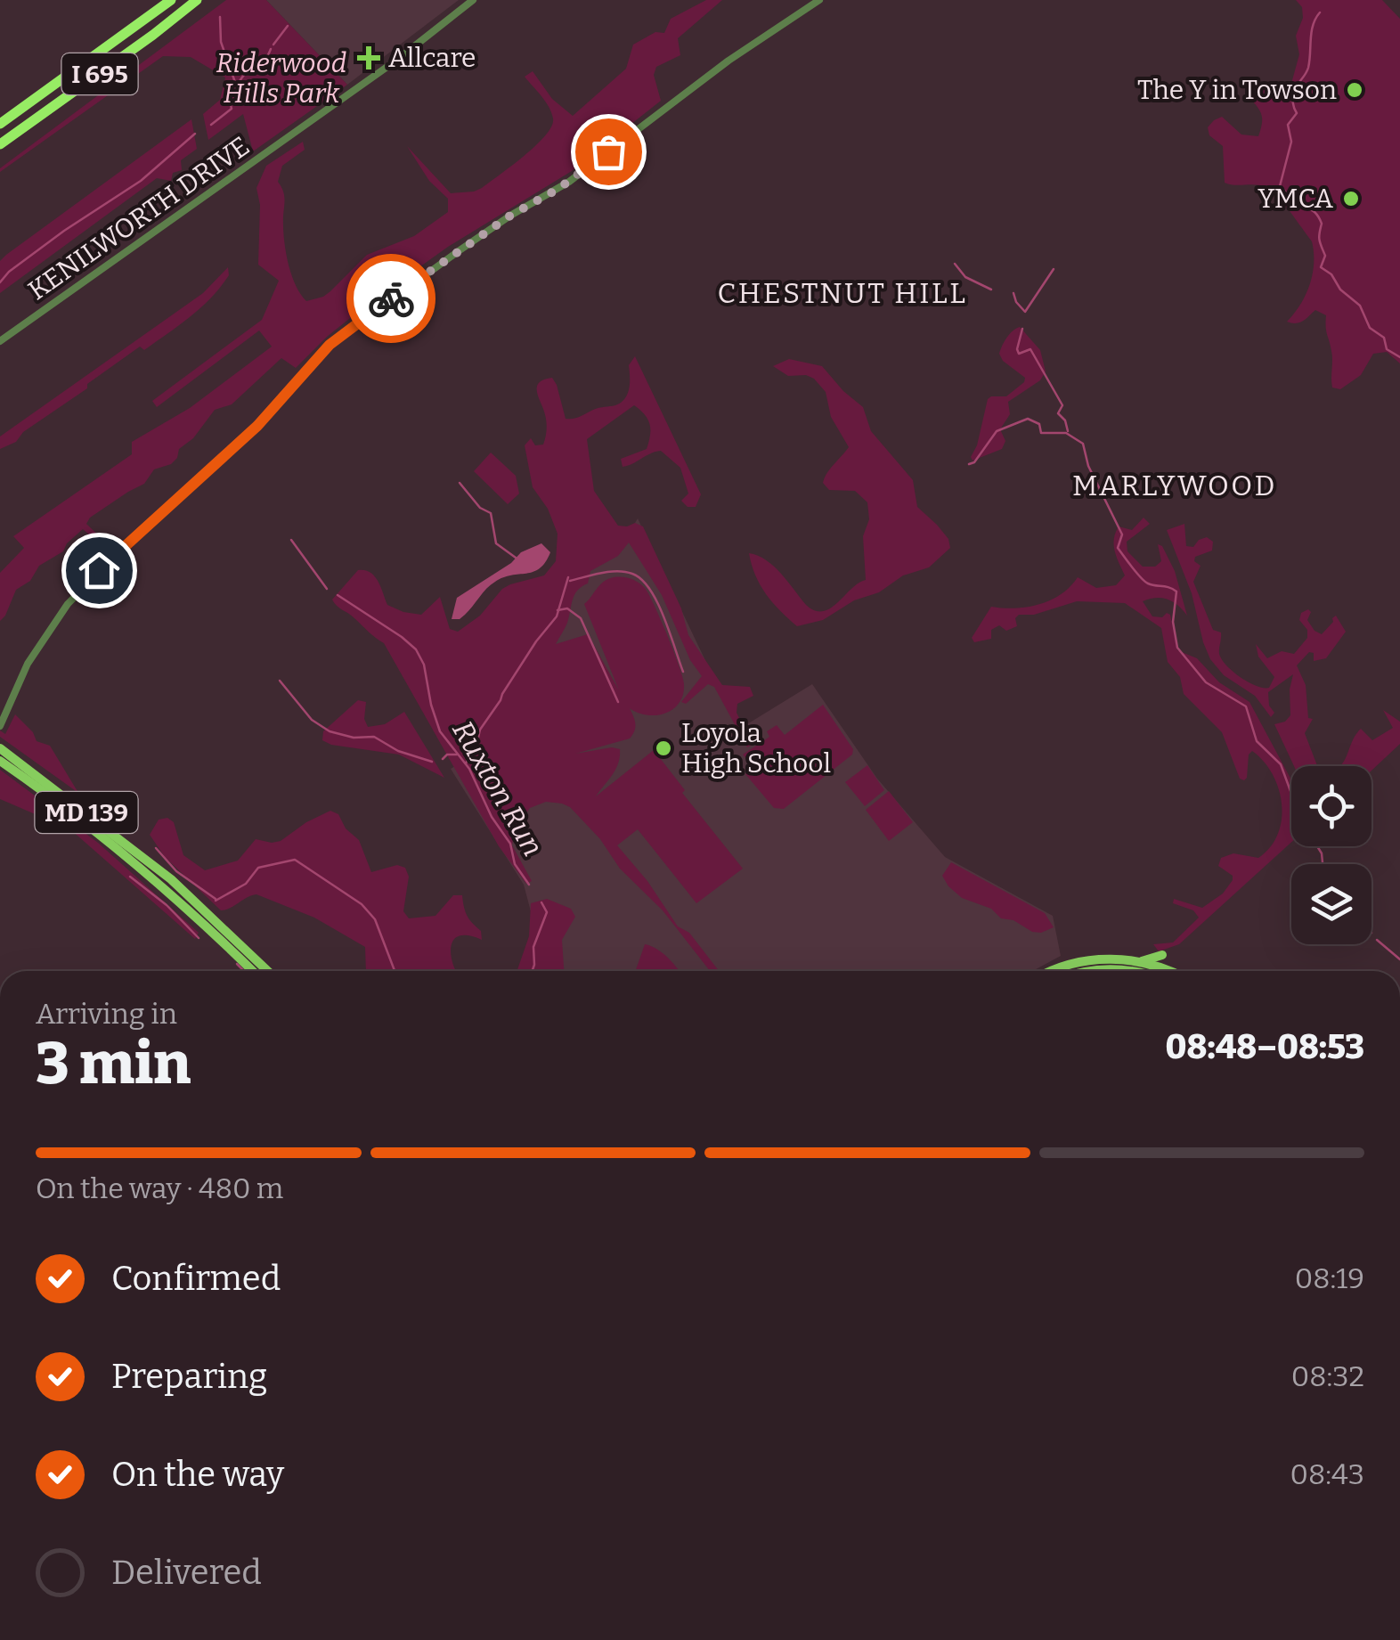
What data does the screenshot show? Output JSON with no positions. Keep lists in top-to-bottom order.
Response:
{
  "streets": {
    "highway": ["I 695"],
    "main road": ["MD 139"],
    "street": ["KENILWORTH DRIVE"]
  },
  "districts": ["CHESTNUT HILL", "MARLYWOOD"],
  "water": ["Ruxton Run"],
  "parks": ["Riderwood Hills Park"],
  "places": {
    "health": ["Allcare"],
    "other": ["The Y in Towson", "YMCA", "Loyola High School"]
  },
  "page": {
    "heading": ["3 min", "Arriving in", "08:48–08:53"],
    "bar": "On the way · 480 m",
    "list": [
      ["Confirmed", "08:19"],
      ["Preparing", "08:32"],
      ["On the way", "08:43"],
      "Delivered"
    ]
  }
}
